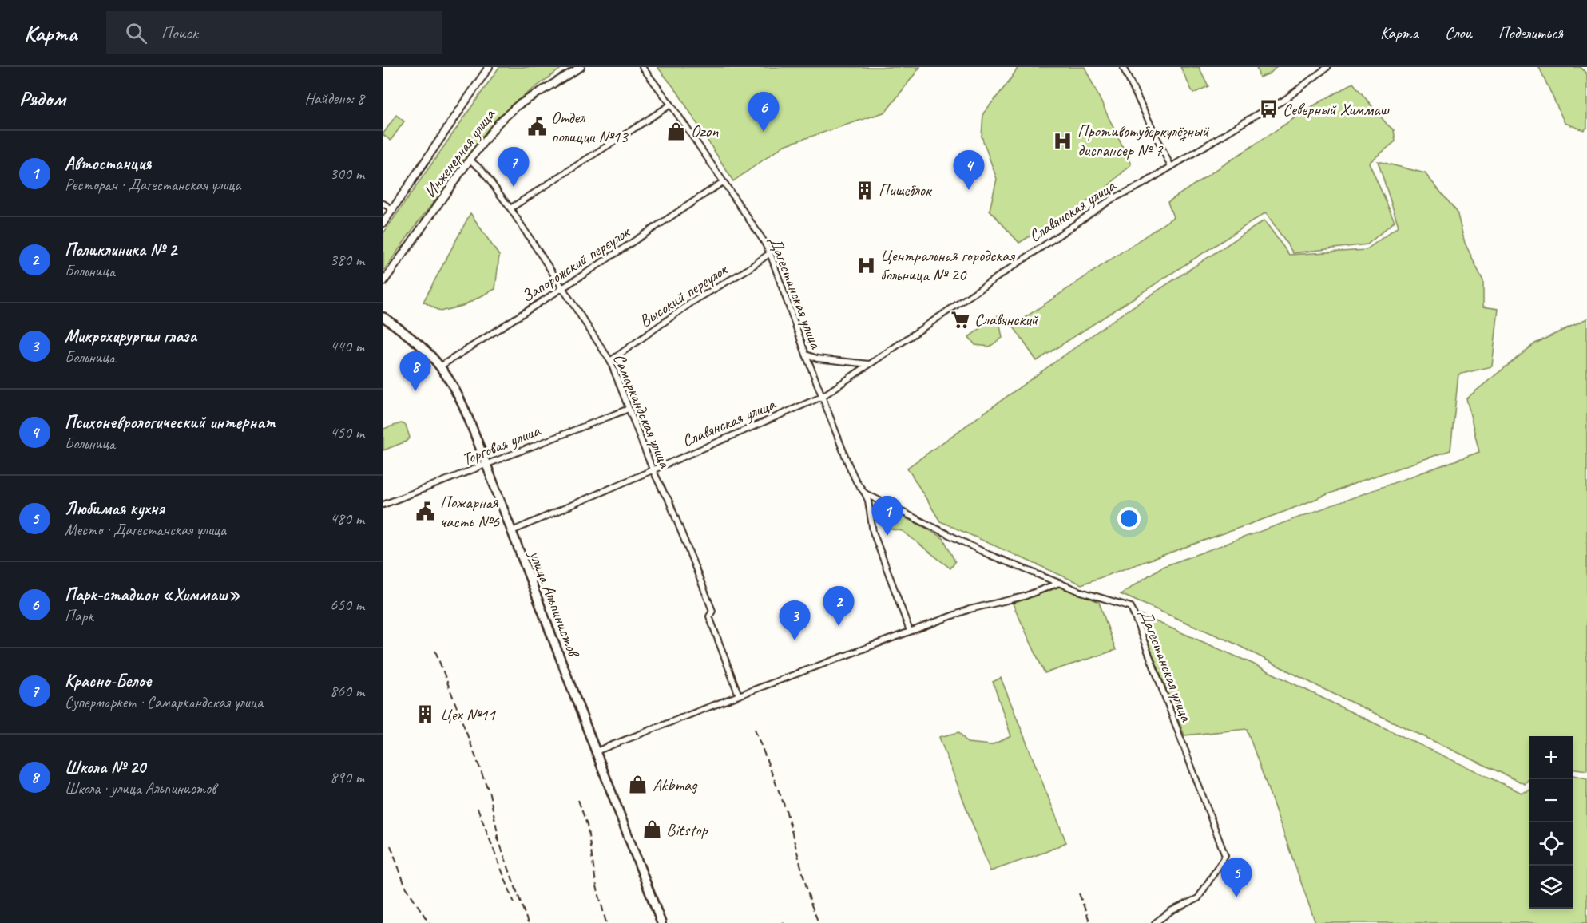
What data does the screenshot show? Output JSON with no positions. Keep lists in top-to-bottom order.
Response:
{
  "streets": {
    "main road": ["улица Альпинистов"],
    "street": [
      "Инженерная улица",
      "Славянская улица",
      "Запорожский переулок",
      "Дагестанская улица",
      "Высокий переулок",
      "Самаркандская улица",
      "Торговая улица"
    ]
  },
  "crossings": [
    ["Инженерная улица", "Самаркандская улица"],
    ["Славянская улица", "Дагестанская улица"],
    ["Славянская улица", "Самаркандская улица"],
    ["Славянская улица", "улица Альпинистов"],
    ["Запорожский переулок", "Дагестанская улица"],
    ["Запорожский переулок", "Самаркандская улица"],
    ["Запорожский переулок", "улица Альпинистов"],
    ["Дагестанская улица", "Высокий переулок"],
    ["Высокий переулок", "Самаркандская улица"],
    ["Самаркандская улица", "Торговая улица"],
    ["Торговая улица", "улица Альпинистов"]
  ],
  "places": {
    "bus stop": ["Северный Химмаш"],
    "public building": ["Отдел полиции №13", "Пожарная часть №6"],
    "shop": ["Ozon", "Akbmag", "Bitstop"],
    "hospital": ["Противотуберкулёзный диспансер № 7", "Центральная городская больница № 20"],
    "building": ["Пищеблок", "Цех №11"],
    "supermarket": ["Славянский"]
  },
  "page": {
    "header": "Карта",
    "search": "Поиск",
    "nav": ["Карта", "Слои", "Поделиться"],
    "heading": ["Рядом", "Найдено: 8"],
    "pins": [
      "6",
      "7",
      "4",
      "8",
      "1",
      "2",
      "3",
      "5"
    ],
    "list": [
      {
        "mark": "1",
        "name": "Автостанция",
        "note": "Ресторан · Дагестанская улица",
        "value": "300 m"
      },
      {
        "mark": "2",
        "name": "Поликлиника № 2",
        "note": "Больница",
        "value": "380 m"
      },
      {
        "mark": "3",
        "name": "Микрохирургия глаза",
        "note": "Больница",
        "value": "440 m"
      },
      {
        "mark": "4",
        "name": "Психоневрологический интернат",
        "note": "Больница",
        "value": "450 m"
      },
      {
        "mark": "5",
        "name": "Любимая кухня",
        "note": "Место · Дагестанская улица",
        "value": "480 m"
      },
      {
        "mark": "6",
        "name": "Парк-стадион «Химмаш»",
        "note": "Парк",
        "value": "650 m"
      },
      {
        "mark": "7",
        "name": "Красно-Белое",
        "note": "Супермаркет · Самаркандская улица",
        "value": "860 m"
      },
      {
        "mark": "8",
        "name": "Школа № 20",
        "note": "Школа · улица Альпинистов",
        "value": "890 m"
      }
    ],
    "map_buttons": ["+", "−"]
  }
}
